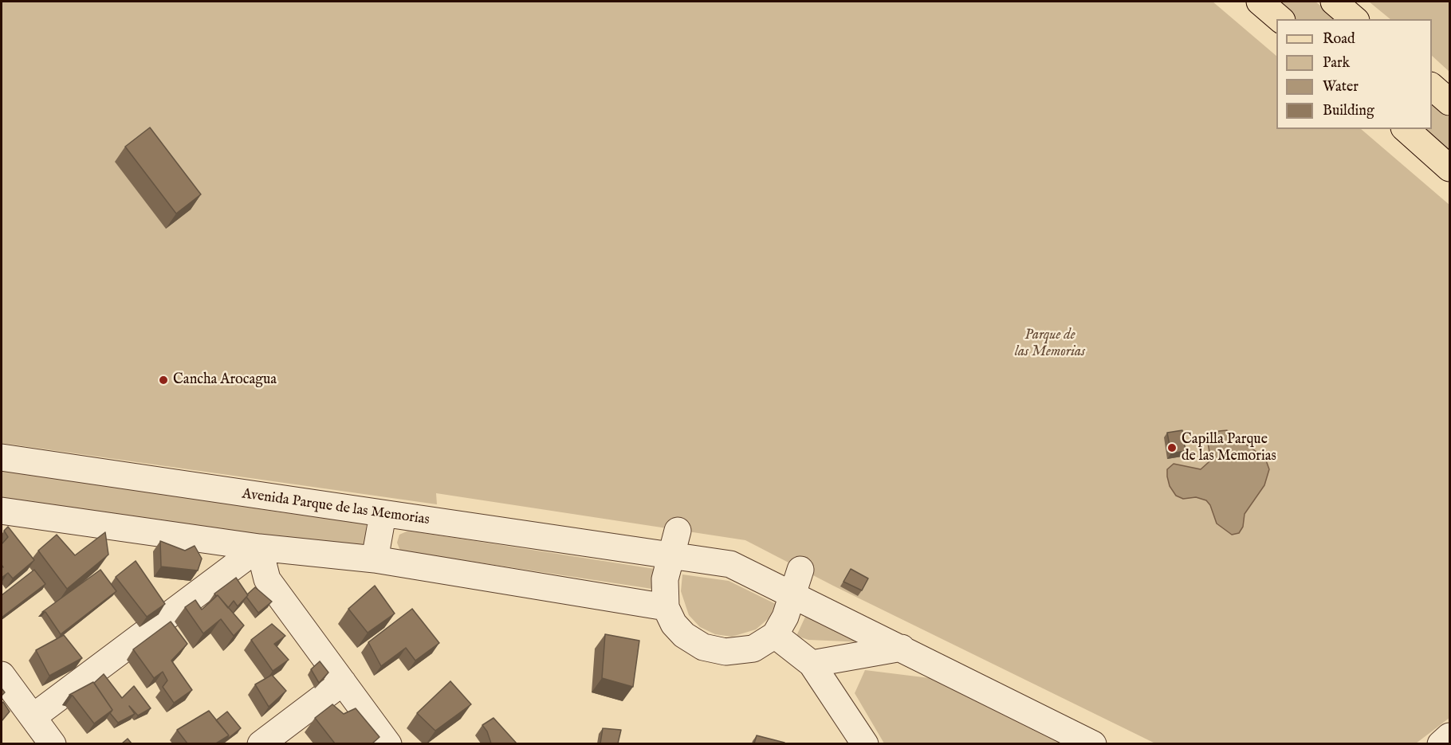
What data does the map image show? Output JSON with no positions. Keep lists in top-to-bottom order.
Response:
{
  "streets": {
    "street": ["Avenida Parque de las Memorias"]
  },
  "parks": ["Parque de las Memorias"],
  "places": ["Cancha Arocagua", "Capilla Parque de las Memorias"],
  "legend": [
    "Road",
    "Park",
    "Water",
    "Building"
  ]
}
